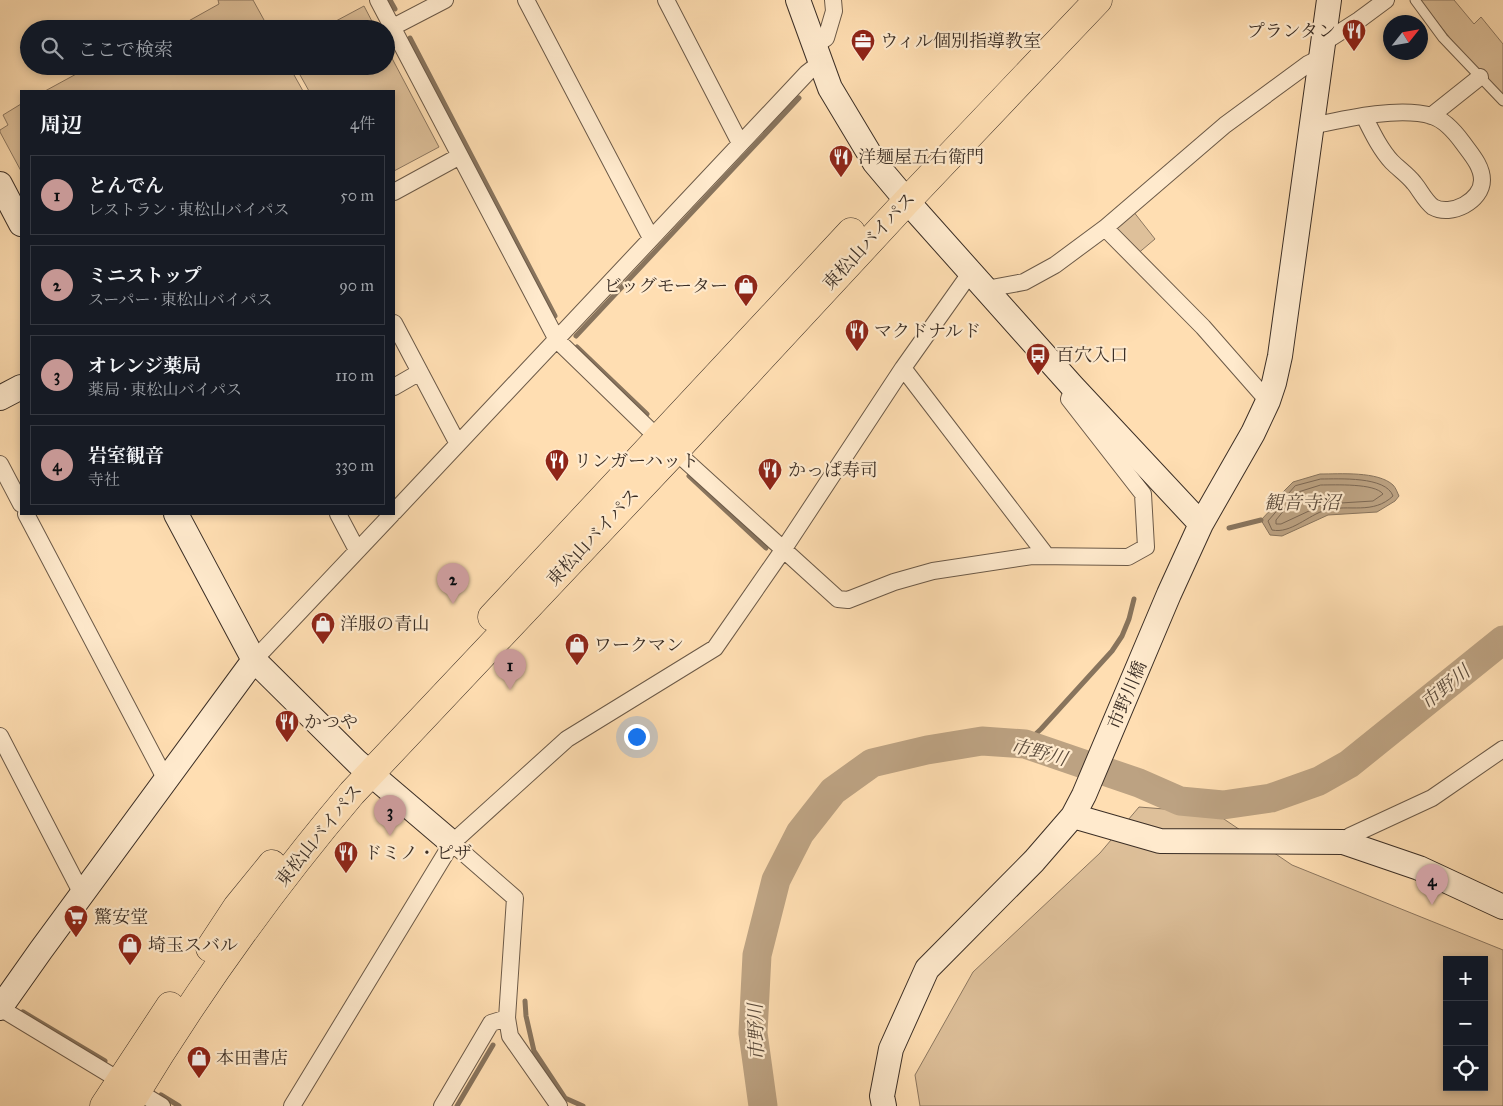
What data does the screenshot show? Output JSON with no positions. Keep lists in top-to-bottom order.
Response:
{
  "streets": {
    "highway": ["東松山バイパス"],
    "street": ["市野川橋"]
  },
  "water": ["観音寺沼", "市野川"],
  "places": {
    "restaurant": [
      "プランタン",
      "洋麺屋五右衛門",
      "マクドナルド",
      "リンガーハット",
      "かっぱ寿司",
      "かつや",
      "ドミノ・ピザ"
    ],
    "office": ["ウィル個別指導教室"],
    "shop": [
      "ビッグモーター",
      "洋服の青山",
      "ワークマン",
      "埼玉スバル",
      "本田書店"
    ],
    "bus stop": ["百穴入口"],
    "supermarket": ["驚安堂"]
  },
  "north": "top right",
  "page": {
    "search": "ここで検索",
    "heading": ["周辺", "4件"],
    "list": [
      {
        "mark": "1",
        "name": "とんでん",
        "note": "レストラン · 東松山バイパス",
        "value": "50 m"
      },
      {
        "mark": "2",
        "name": "ミニストップ",
        "note": "スーパー · 東松山バイパス",
        "value": "90 m"
      },
      {
        "mark": "3",
        "name": "オレンジ薬局",
        "note": "薬局 · 東松山バイパス",
        "value": "110 m"
      },
      {
        "mark": "4",
        "name": "岩室観音",
        "note": "寺社",
        "value": "330 m"
      }
    ],
    "pins": [
      "2",
      "1",
      "3",
      "4"
    ],
    "map_buttons": ["+", "−"]
  }
}
